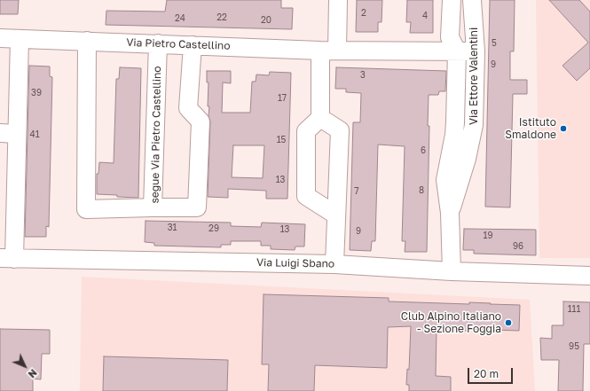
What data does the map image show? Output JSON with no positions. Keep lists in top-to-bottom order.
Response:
{
  "streets": {
    "street": [
      "Via Pietro Castellino",
      "Via Ettore Valentini",
      "segue Via Pietro Castellino",
      "Via Luigi Sbano"
    ]
  },
  "crossings": [
    ["Via Pietro Castellino", "Via Ettore Valentini"],
    ["Via Pietro Castellino", "segue Via Pietro Castellino"],
    ["Via Ettore Valentini", "Via Luigi Sbano"]
  ],
  "places": ["Istituto Smaldone", "Club Alpino Italiano - Sezione Foggia"],
  "house_numbers": [
    "2",
    "4",
    "22",
    "24",
    "20",
    "5",
    "9",
    "3",
    "39",
    "17",
    "41",
    "15",
    "6",
    "13",
    "8",
    "7",
    "31",
    "29",
    "13",
    "9",
    "19",
    "96",
    "111",
    "95"
  ],
  "scale_bar": "20 m",
  "north": "bottom right"
}
